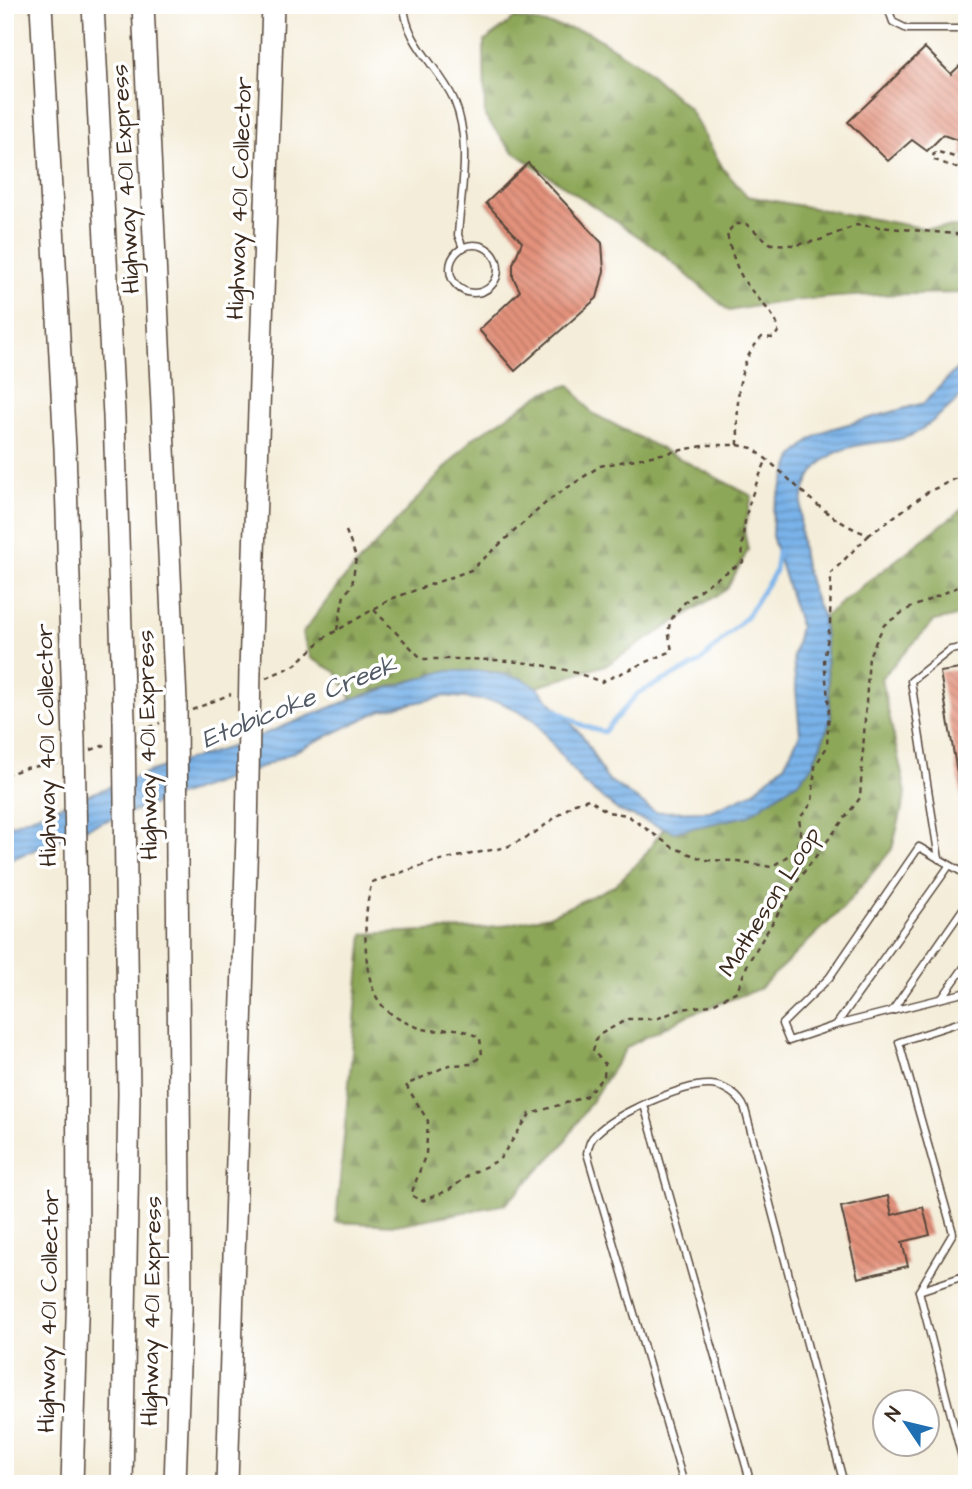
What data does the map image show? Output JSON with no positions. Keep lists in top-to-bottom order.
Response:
{
  "streets": {
    "highway": ["Highway 401 Express", "Highway 401 Collector"],
    "path": ["Matheson Loop"]
  },
  "water": ["Etobicoke Creek"],
  "north": "top left"
}
